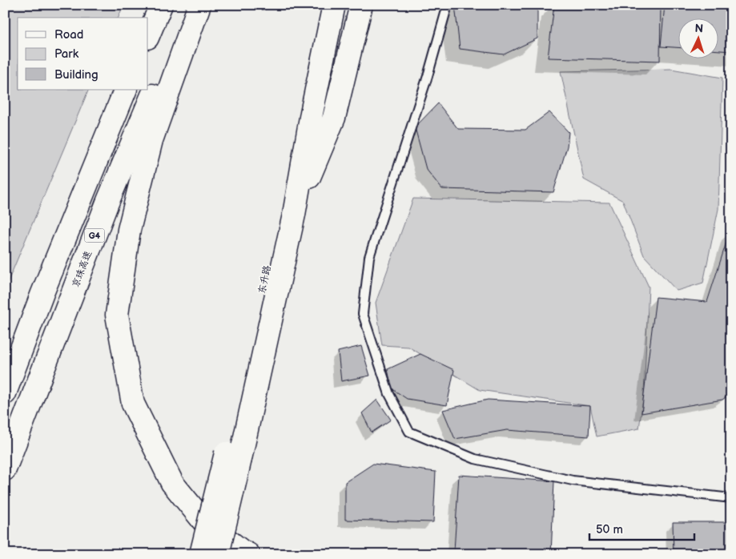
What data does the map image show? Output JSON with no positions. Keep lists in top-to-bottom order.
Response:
{
  "streets": {
    "main road": ["G4", "京珠高速", "东升路"]
  },
  "legend": ["Road", "Park", "Building"],
  "scale_bar": "50 m",
  "north": "top"
}
